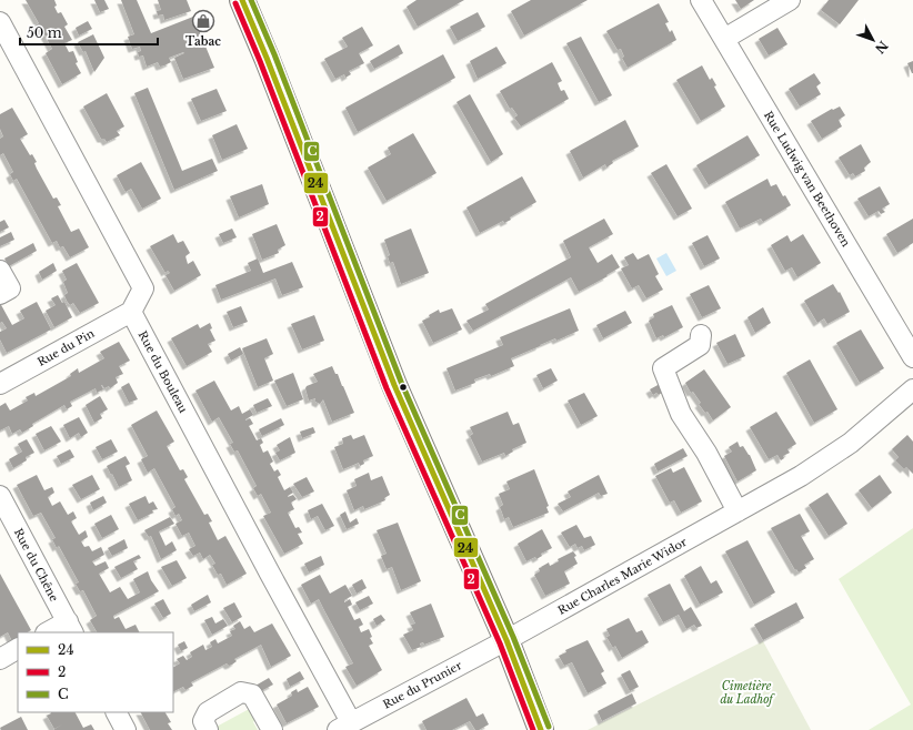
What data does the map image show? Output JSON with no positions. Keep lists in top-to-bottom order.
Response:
{
  "streets": {
    "street": [
      "Rue Ludwig van Beethoven",
      "Rue du Pin",
      "Rue du Bouleau",
      "Rue du Chêne",
      "Rue Charles Marie Widor",
      "Rue du Prunier"
    ]
  },
  "crossings": [
    ["Rue du Pin", "Rue du Bouleau"],
    ["Rue du Bouleau", "Rue du Prunier"],
    ["Rue Charles Marie Widor", "Rue du Prunier"]
  ],
  "parks": ["Cimetière du Ladhof"],
  "places": {
    "shop": ["Tabac"]
  },
  "lines": ["transit line 24", "transit line C", "transit line 2"],
  "legend": ["24", "2", "C"],
  "scale_bar": "50 m",
  "north": "bottom right"
}
